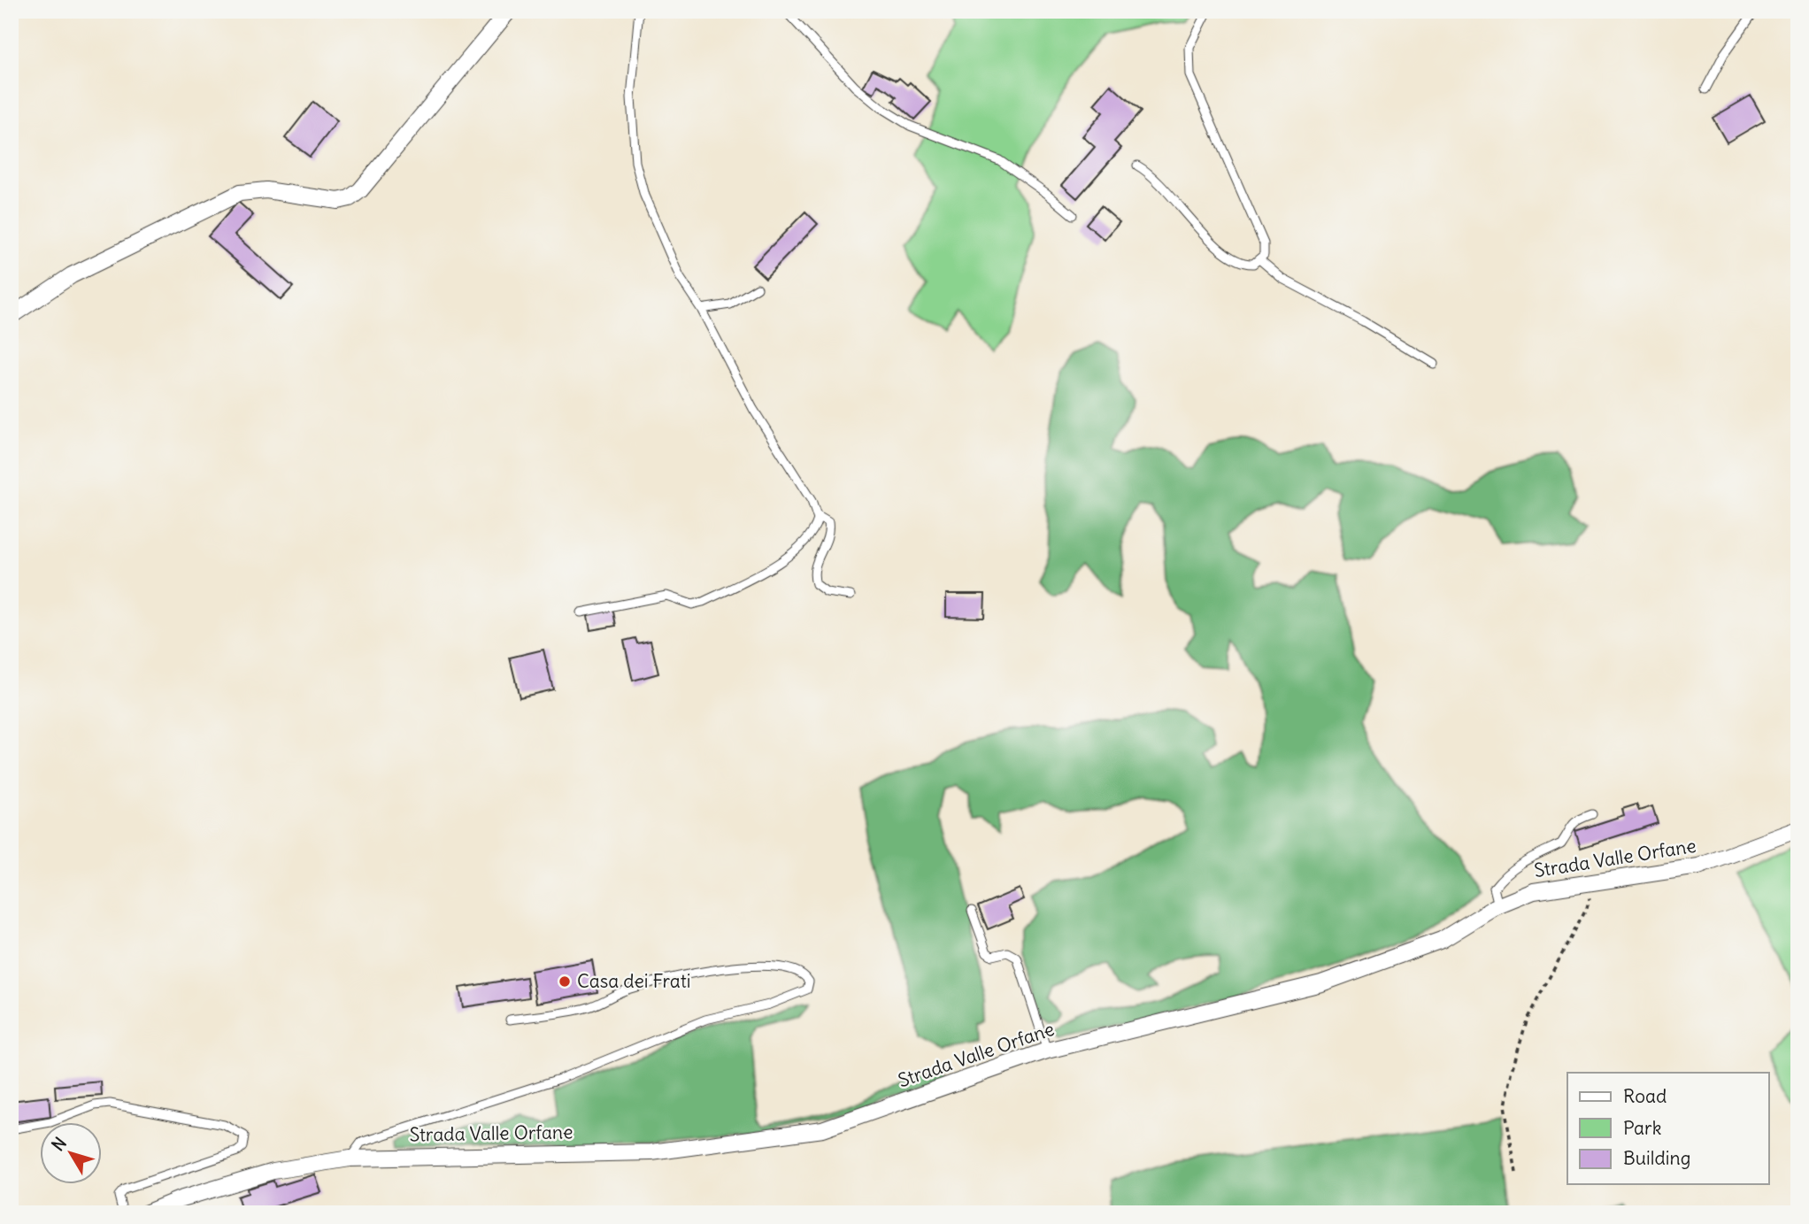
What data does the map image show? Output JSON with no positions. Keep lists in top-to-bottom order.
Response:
{
  "streets": {
    "street": ["Strada Valle Orfane"]
  },
  "places": ["Casa dei Frati"],
  "legend": ["Road", "Park", "Building"],
  "north": "top left"
}
